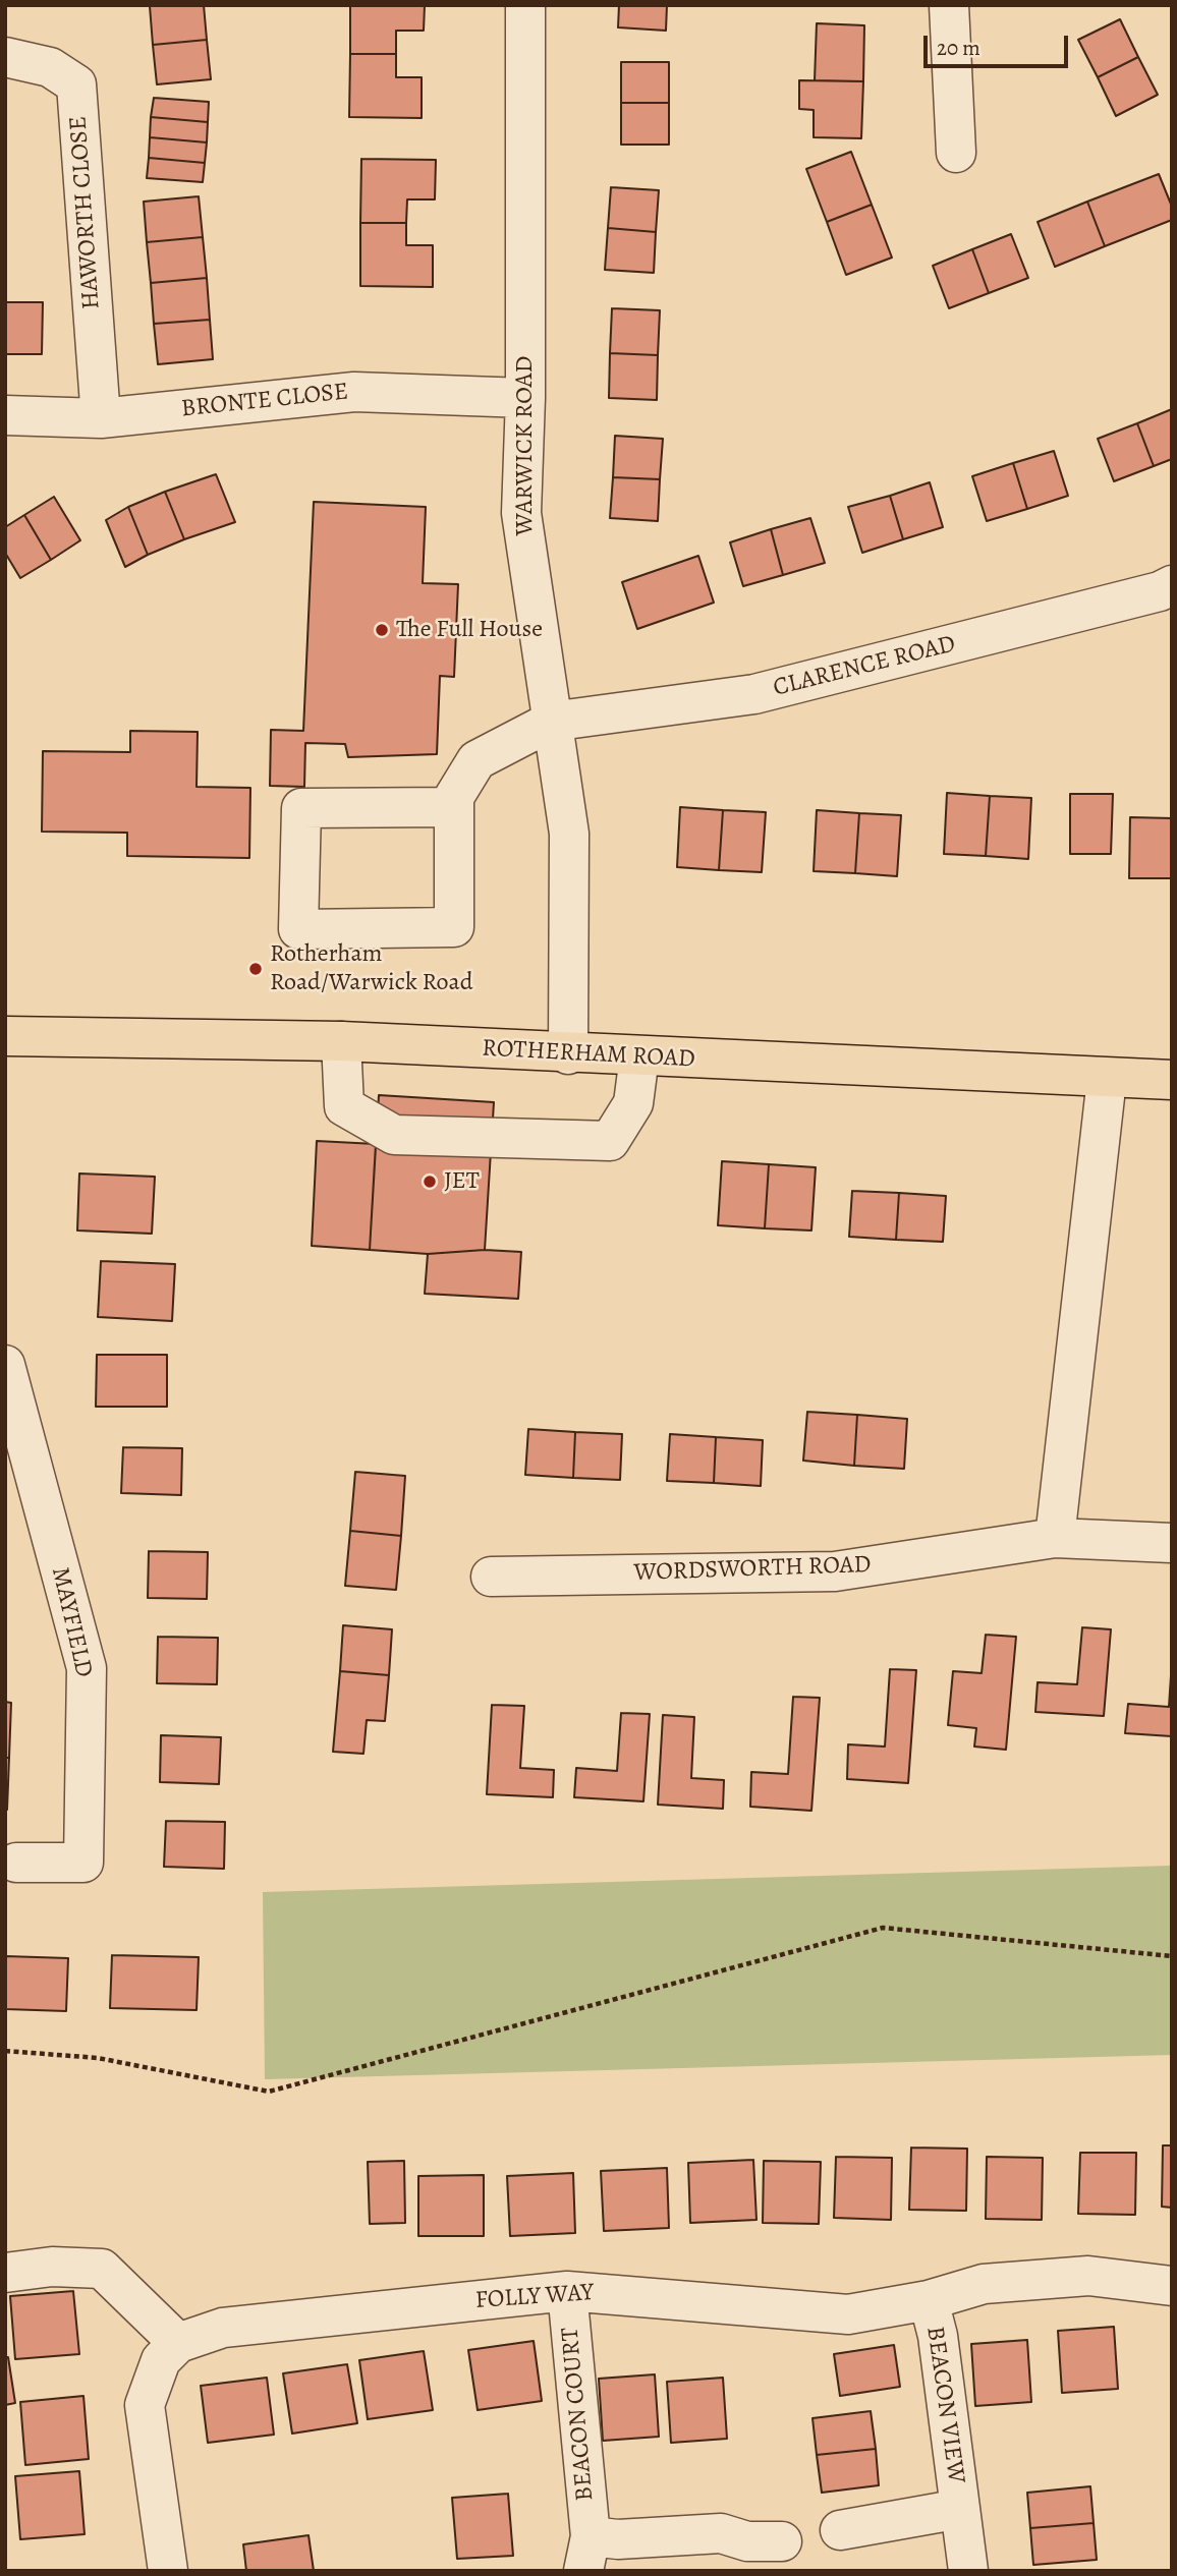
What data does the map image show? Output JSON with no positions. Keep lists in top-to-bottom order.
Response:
{
  "streets": {
    "main road": ["ROTHERHAM ROAD"],
    "street": [
      "HAWORTH CLOSE",
      "BRONTE CLOSE",
      "WARWICK ROAD",
      "CLARENCE ROAD",
      "WORDSWORTH ROAD",
      "MAYFIELD",
      "FOLLY WAY",
      "BEACON VIEW",
      "BEACON COURT"
    ]
  },
  "crossings": [
    ["HAWORTH CLOSE", "BRONTE CLOSE"],
    ["BRONTE CLOSE", "WARWICK ROAD"],
    ["WARWICK ROAD", "CLARENCE ROAD"],
    ["WARWICK ROAD", "ROTHERHAM ROAD"],
    ["FOLLY WAY", "BEACON VIEW"],
    ["FOLLY WAY", "BEACON COURT"]
  ],
  "places": ["The Full House", "Rotherham Road/Warwick Road", "JET"],
  "scale_bar": "20 m"
}
